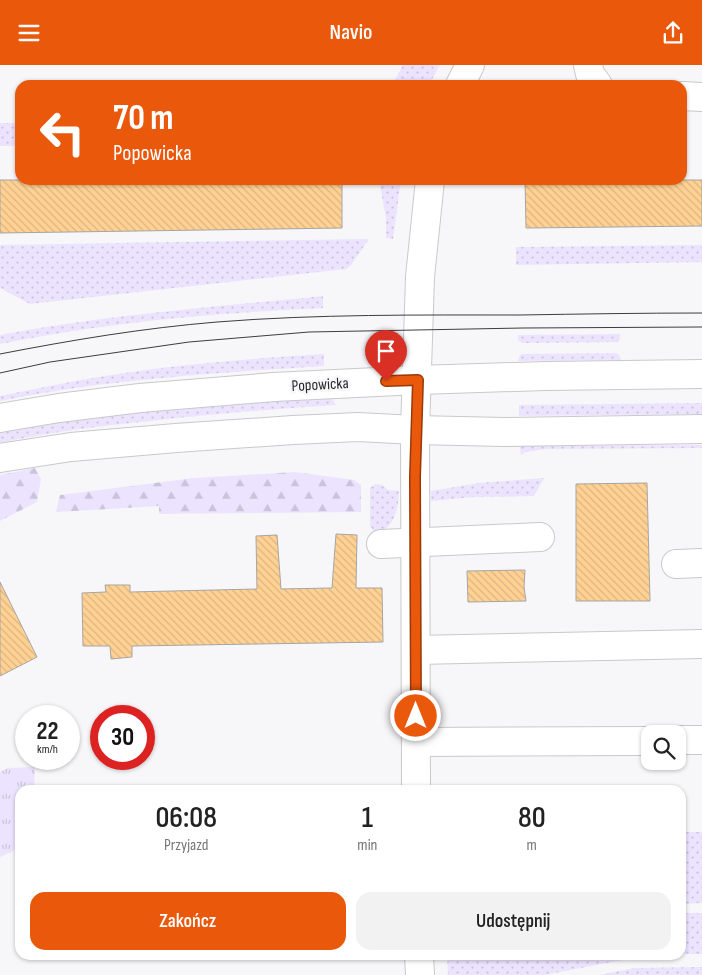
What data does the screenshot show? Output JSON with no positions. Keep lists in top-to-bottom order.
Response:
{
  "streets": {
    "street": ["Popowicka"]
  },
  "page": {
    "header": "Navio",
    "turn": ["70 m", "Popowicka"],
    "speed": "22 km/h",
    "limit": "30",
    "eta": [
      "06:08",
      "Przyjazd",
      "1",
      "min",
      "80",
      "m"
    ],
    "buttons": ["Zakończ", "Udostępnij"]
  }
}
